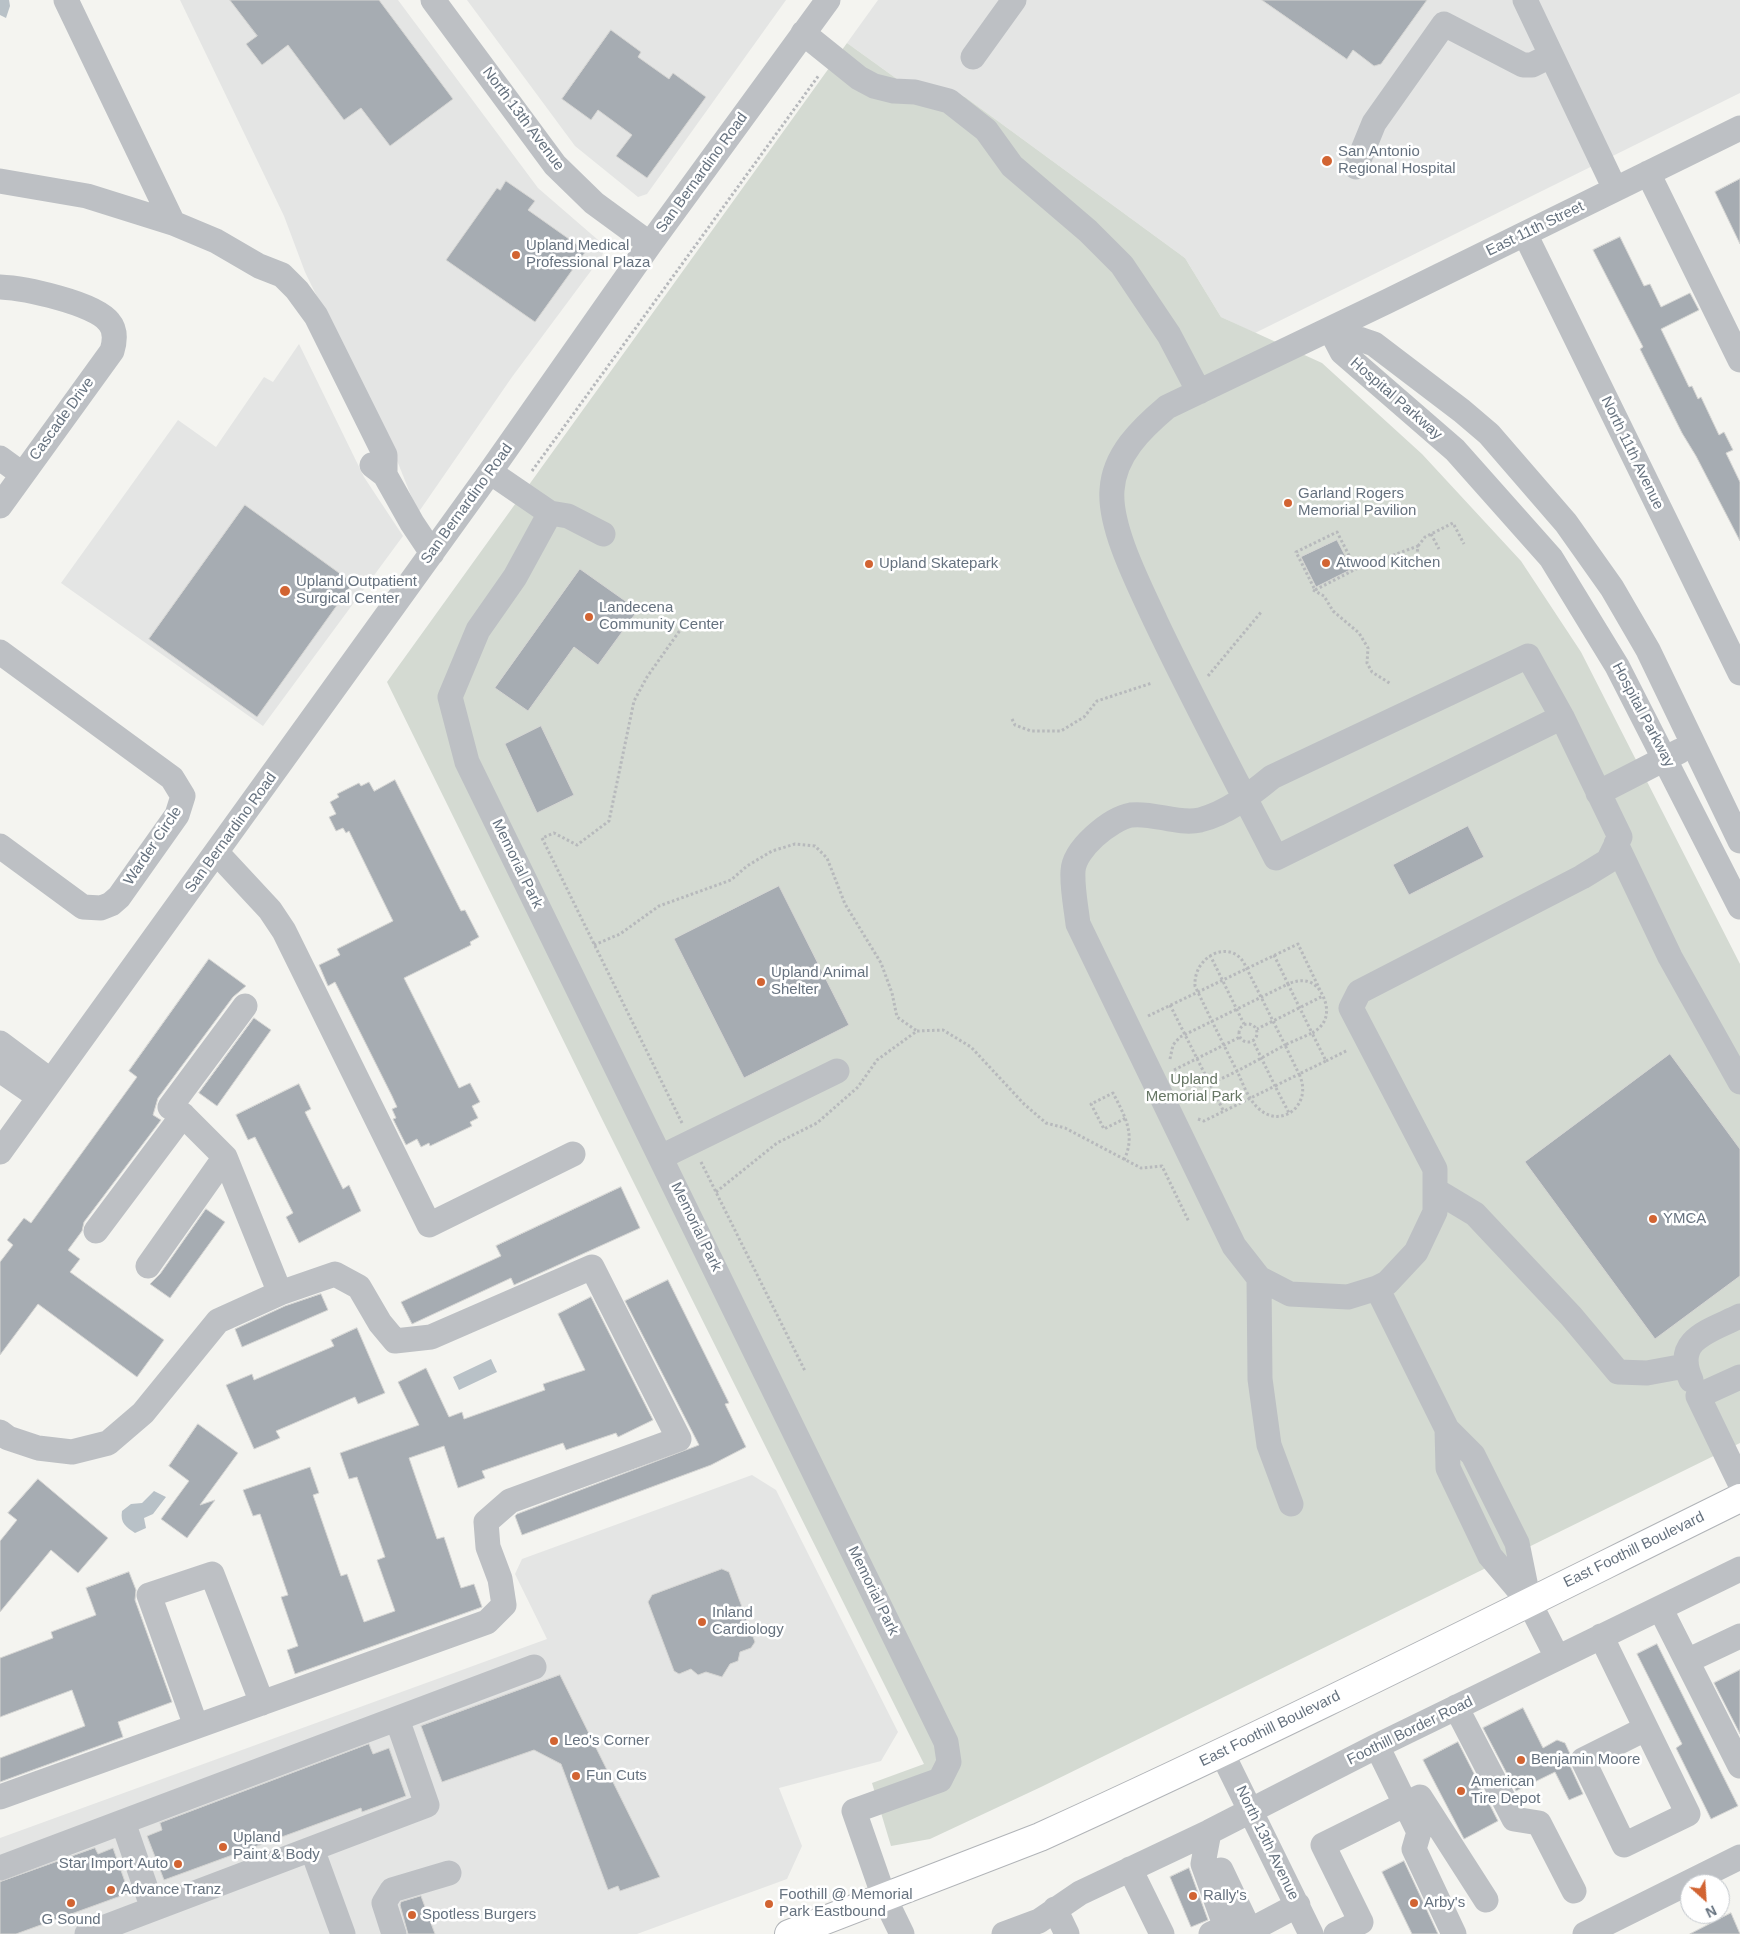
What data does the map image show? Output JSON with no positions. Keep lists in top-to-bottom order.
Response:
{
  "streets": {
    "main road": ["East Foothill Boulevard"],
    "street": [
      "North 13th Avenue",
      "San Bernardino Road",
      "East 11th Street",
      "Hospital Parkway",
      "Cascade Drive",
      "North 11th Avenue",
      "Warder Circle",
      "Memorial Park",
      "Foothill Border Road"
    ]
  },
  "crossings": [
    ["North 13th Avenue", "San Bernardino Road"],
    ["North 13th Avenue", "East Foothill Boulevard"],
    ["North 13th Avenue", "Foothill Border Road"],
    ["East 11th Street", "Hospital Parkway"],
    ["East 11th Street", "North 11th Avenue"],
    ["Memorial Park", "East Foothill Boulevard"]
  ],
  "parks": ["Upland Memorial Park"],
  "places": [
    "San Antonio Regional Hospital",
    "Upland Medical Professional Plaza",
    "Garland Rogers Memorial Pavilion",
    "Atwood Kitchen",
    "Upland Skatepark",
    "Upland Outpatient Surgical Center",
    "Landecena Community Center",
    "Upland Animal Shelter",
    "YMCA",
    "Inland Cardiology",
    "Leo's Corner",
    "Benjamin Moore",
    "Fun Cuts",
    "American Tire Depot",
    "Upland Paint & Body",
    "Star Import Auto",
    "Advance Tranz",
    "Rally's",
    "G Sound",
    "Arby's",
    "Foothill @ Memorial Park Eastbound",
    "Spotless Burgers"
  ],
  "north": "bottom right"
}
